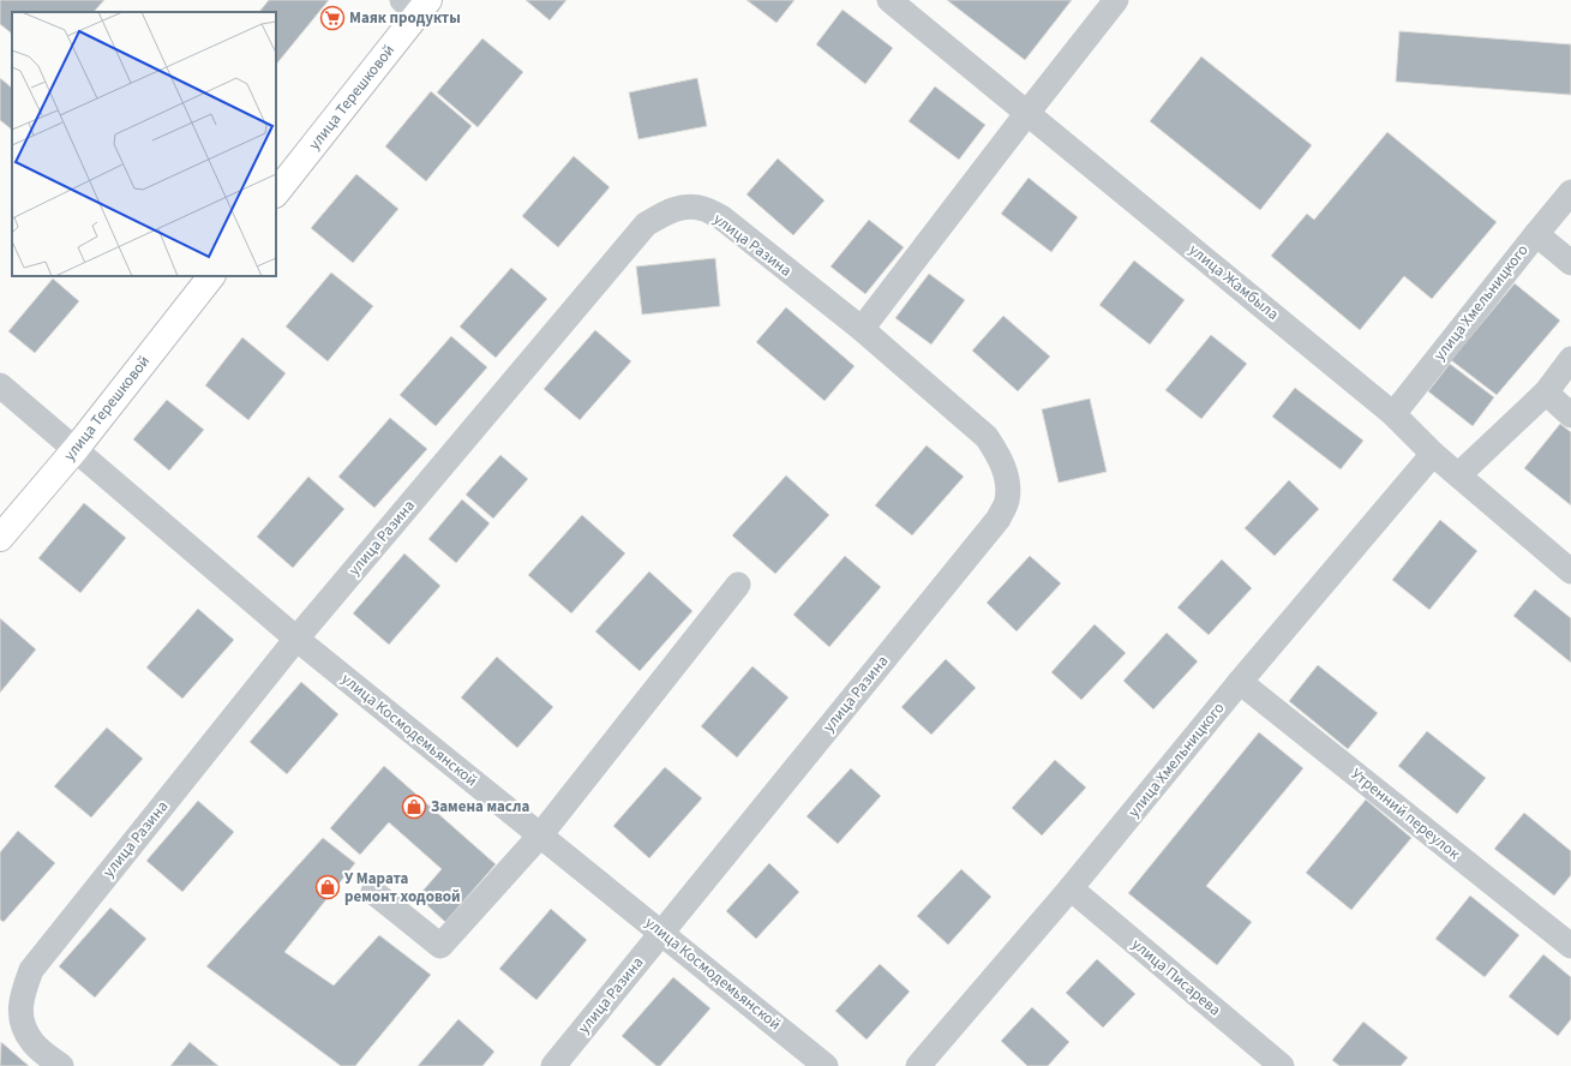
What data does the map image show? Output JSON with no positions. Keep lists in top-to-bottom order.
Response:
{
  "streets": {
    "main road": ["улица Терешковой"],
    "street": [
      "улица Разина",
      "улица Жамбыла",
      "улица Хмельницкого",
      "улица Космодемьянской",
      "Утренний переулок",
      "улица Писарева"
    ]
  },
  "crossings": [
    ["улица Терешковой", "улица Космодемьянской"],
    ["улица Разина", "улица Космодемьянской"],
    ["улица Жамбыла", "улица Хмельницкого"],
    ["улица Хмельницкого", "Утренний переулок"],
    ["улица Хмельницкого", "улица Писарева"]
  ],
  "places": {
    "supermarket": ["Маяк продукты"],
    "shop": ["Замена масла", "У Марата ремонт ходовой"]
  }
}
